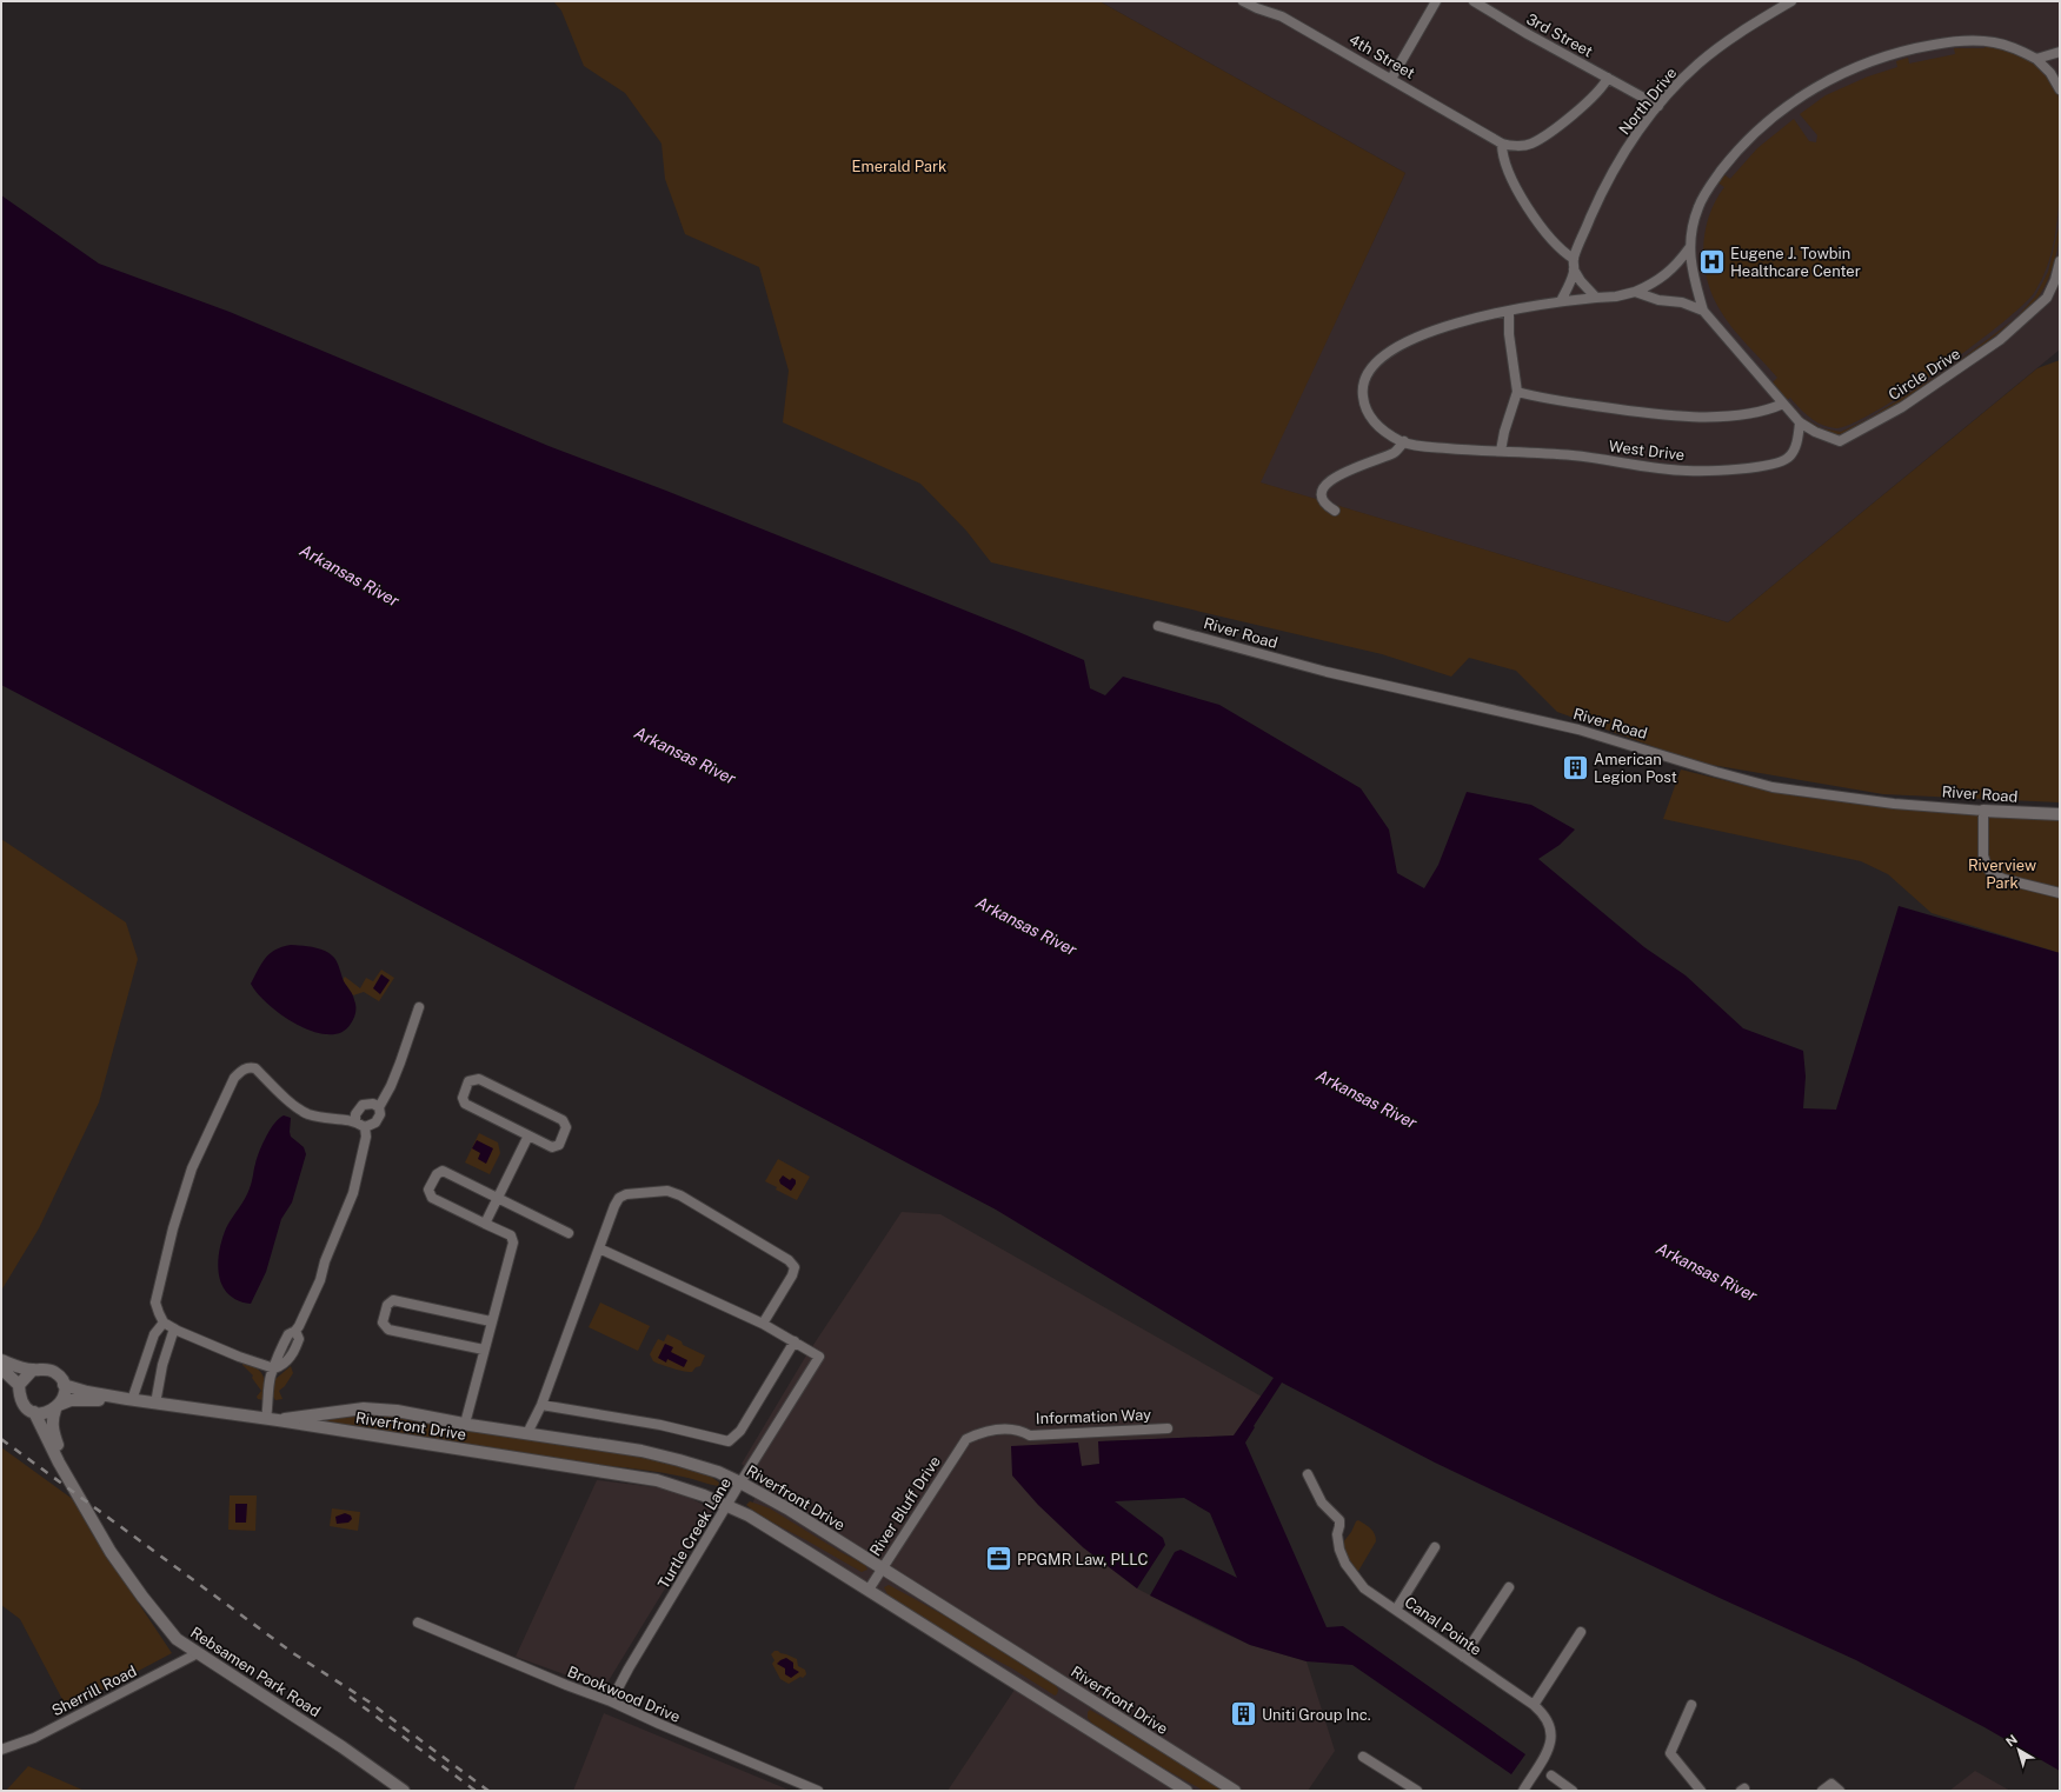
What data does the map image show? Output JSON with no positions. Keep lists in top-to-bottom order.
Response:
{
  "streets": {
    "street": [
      "3rd Street",
      "4th Street",
      "North Drive",
      "Circle Drive",
      "West Drive",
      "River Road",
      "Information Way",
      "Riverfront Drive",
      "River Bluff Drive",
      "Turtle Creek Lane",
      "Canal Pointe",
      "Rebsamen Park Road",
      "Sherrill Road",
      "Brookwood Drive"
    ]
  },
  "crossings": [
    ["3rd Street", "North Drive"],
    ["North Drive", "West Drive"],
    ["Circle Drive", "West Drive"],
    ["Information Way", "River Bluff Drive"],
    ["Riverfront Drive", "River Bluff Drive"],
    ["Riverfront Drive", "Turtle Creek Lane"],
    ["Riverfront Drive", "Rebsamen Park Road"],
    ["Turtle Creek Lane", "Brookwood Drive"],
    ["Rebsamen Park Road", "Sherrill Road"]
  ],
  "water": ["Arkansas River"],
  "parks": ["Emerald Park", "Riverview Park"],
  "places": {
    "hospital": ["Eugene J. Towbin Healthcare Center"],
    "building": ["American Legion Post", "Uniti Group Inc."],
    "office": ["PPGMR Law, PLLC"]
  },
  "north": "top left"
}
